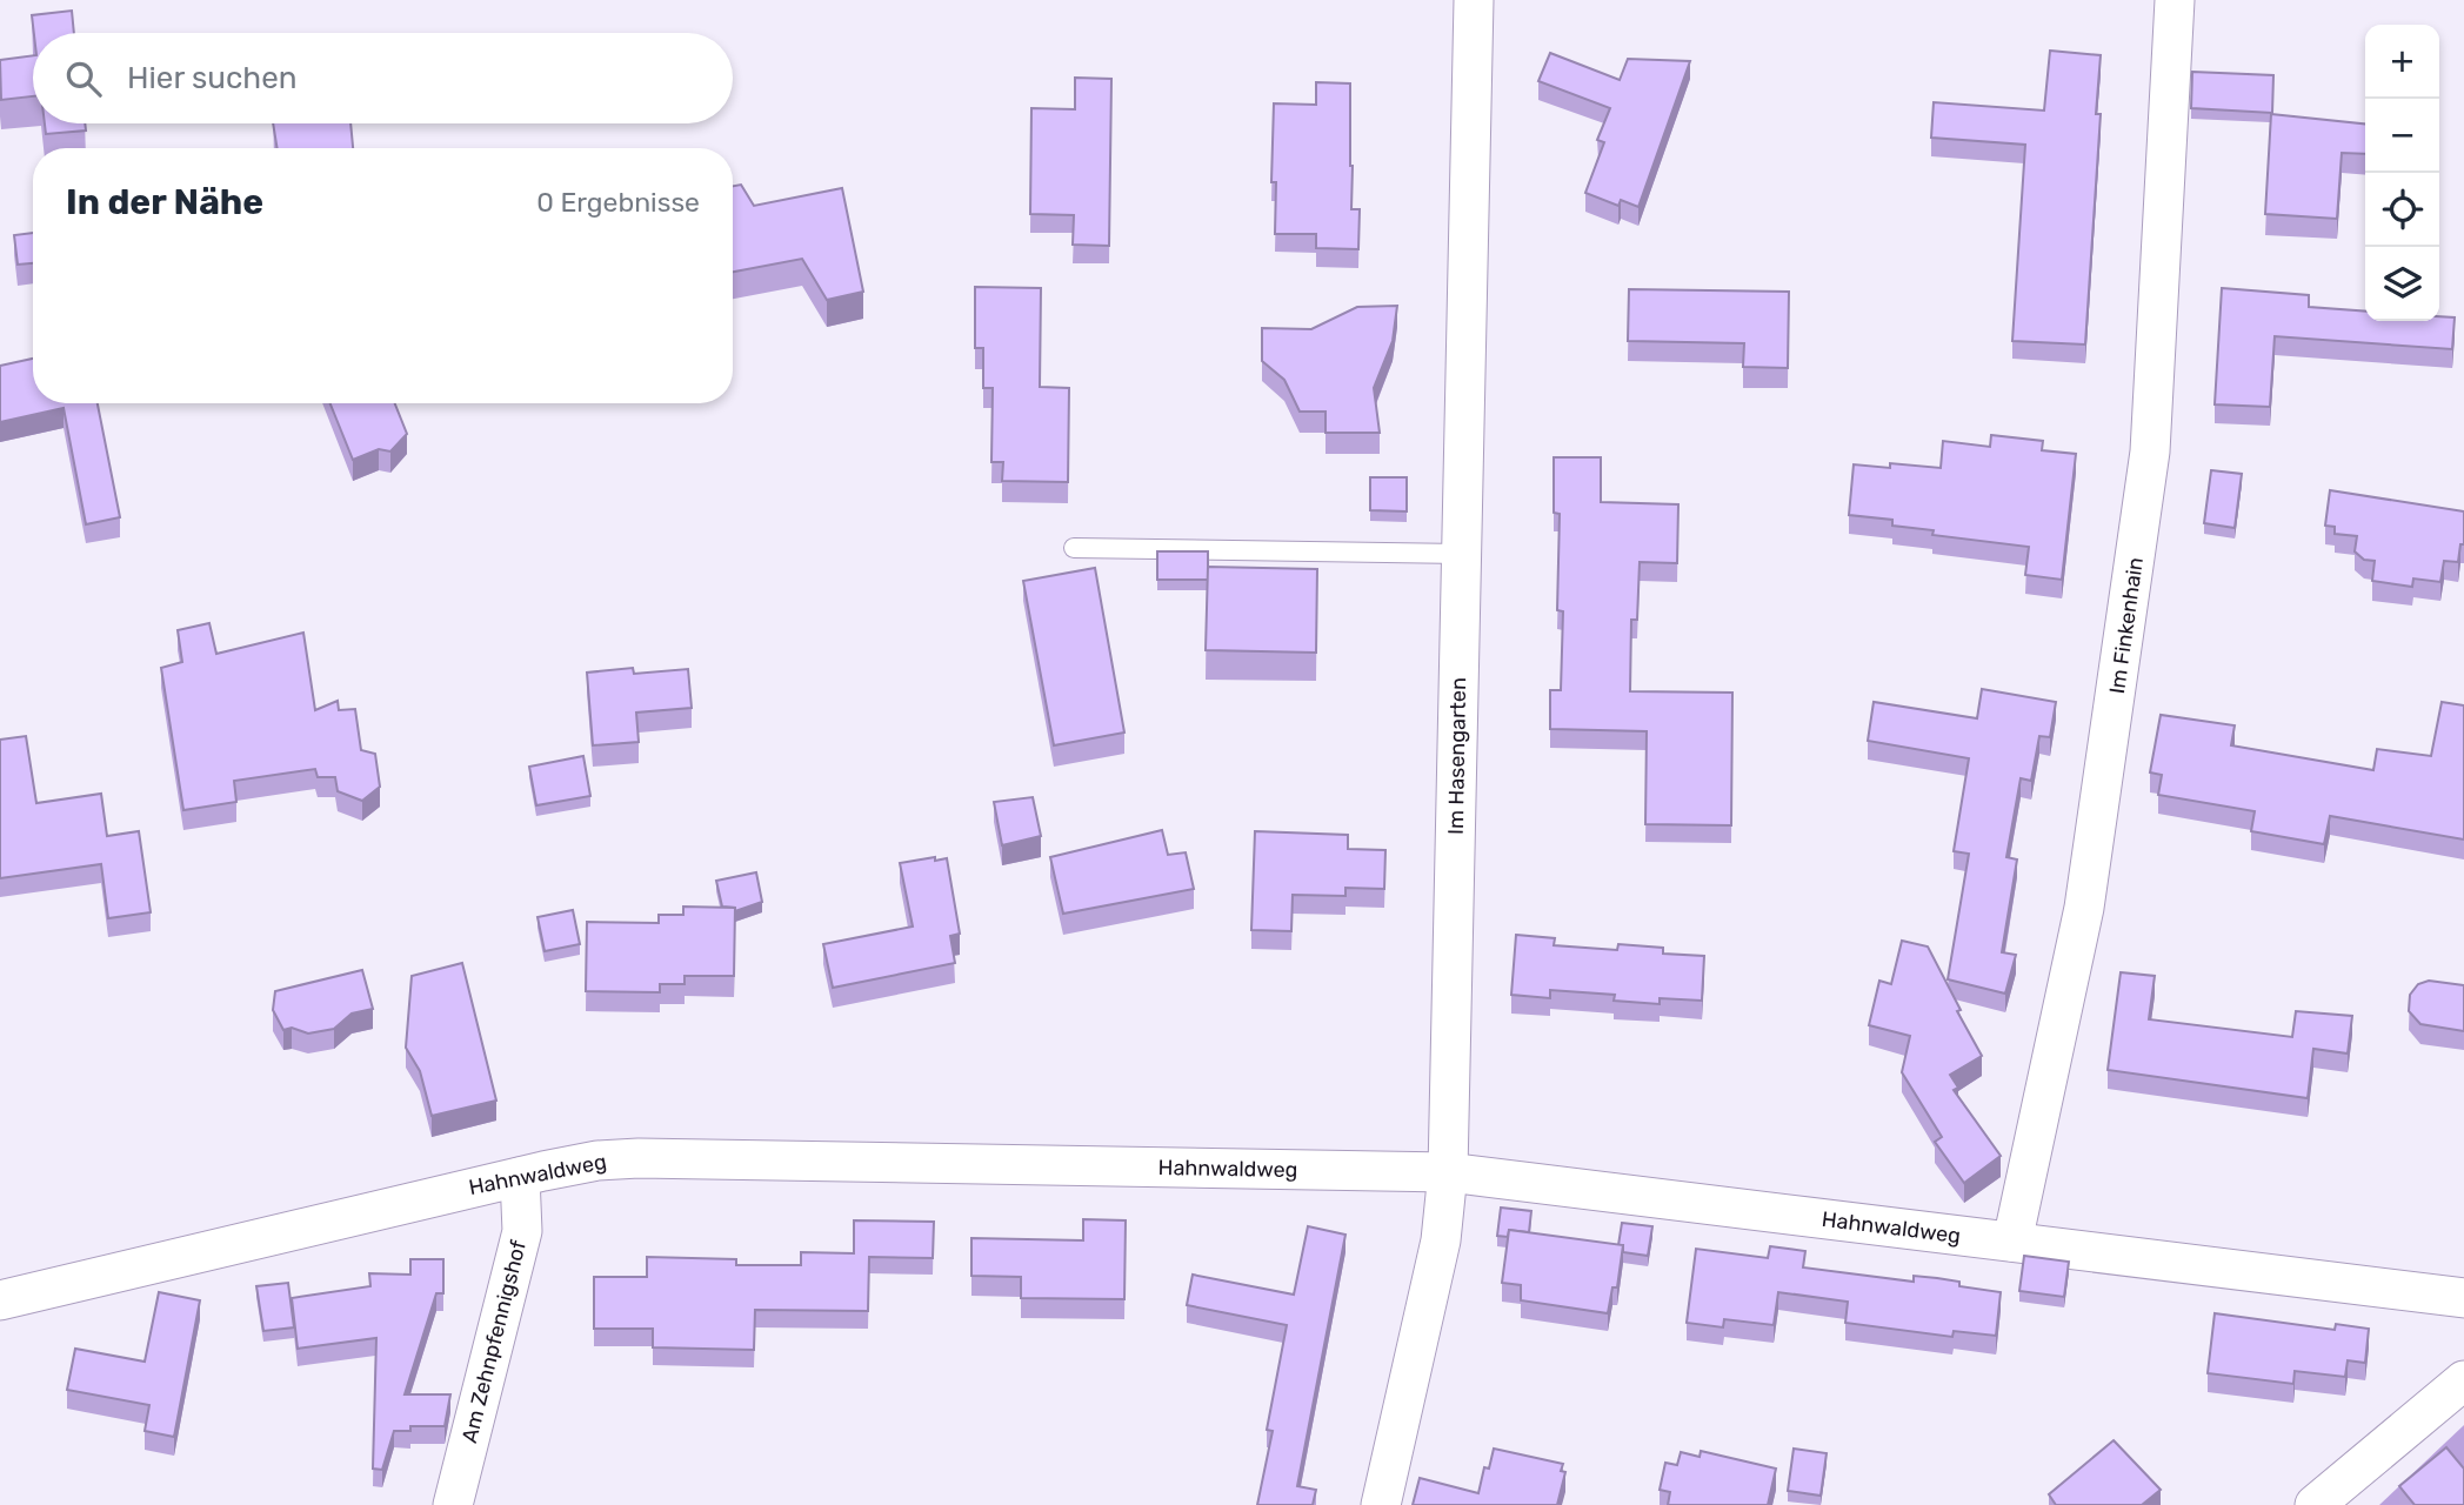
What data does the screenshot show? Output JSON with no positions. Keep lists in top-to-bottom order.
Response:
{
  "streets": {
    "street": [
      "Im Finkenhain",
      "Im Hasengarten",
      "Hahnwaldweg",
      "Am Zehnpfennigshof"
    ]
  },
  "crossings": [
    ["Im Finkenhain", "Hahnwaldweg"],
    ["Im Hasengarten", "Hahnwaldweg"],
    ["Hahnwaldweg", "Am Zehnpfennigshof"]
  ],
  "page": {
    "map_buttons": ["+", "−"],
    "search": "Hier suchen",
    "heading": ["In der Nähe", "0 Ergebnisse"]
  }
}
